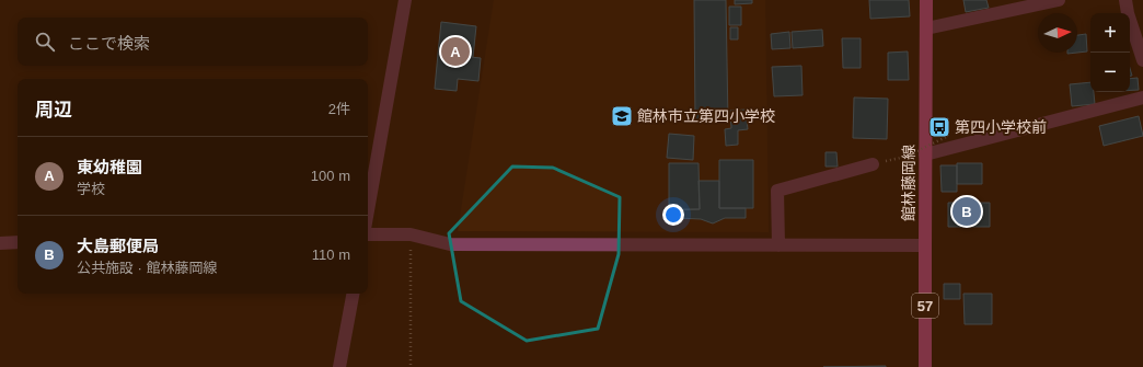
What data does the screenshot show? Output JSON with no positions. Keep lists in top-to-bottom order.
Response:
{
  "streets": {
    "main road": ["館林藤岡線", "57"]
  },
  "places": {
    "school or university": ["館林市立第四小学校"],
    "bus stop": ["第四小学校前"]
  },
  "north": "right",
  "page": {
    "map_buttons": ["+", "−"],
    "search": "ここで検索",
    "pins": ["A", "B"],
    "heading": ["周辺", "2件"],
    "list": [
      {
        "mark": "A",
        "name": "東幼稚園",
        "note": "学校",
        "value": "100 m"
      },
      {
        "mark": "B",
        "name": "大島郵便局",
        "note": "公共施設 · 館林藤岡線",
        "value": "110 m"
      }
    ]
  }
}
